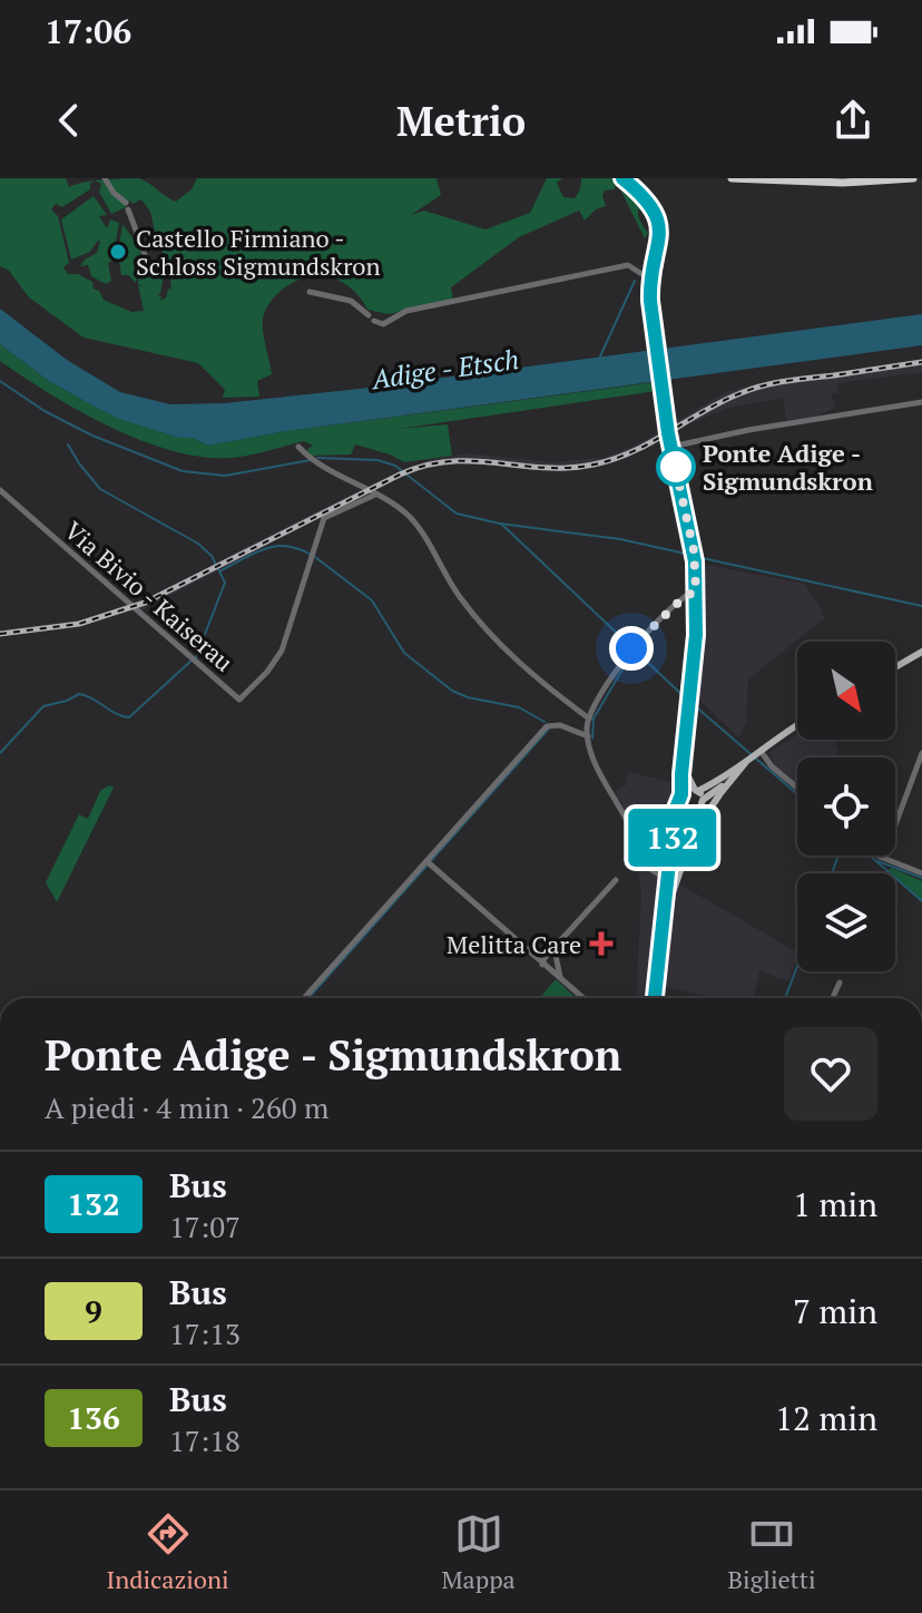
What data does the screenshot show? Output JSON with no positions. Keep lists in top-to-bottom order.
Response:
{
  "streets": {
    "street": ["Via Bivio - Kaiserau"]
  },
  "water": ["Adige - Etsch"],
  "places": {
    "other": ["Castello Firmiano - Schloss Sigmundskron", "Ponte Adige - Sigmundskron"],
    "health": ["Melitta Care"]
  },
  "lines": ["bus line 132"],
  "north": "bottom right",
  "page": {
    "status": "17:06",
    "header": "Metrio",
    "on_map": "132",
    "heading": ["Ponte Adige - Sigmundskron", "A piedi · 4 min · 260 m"],
    "list": [
      {
        "mark": "132",
        "name": "Bus",
        "note": "17:07",
        "value": "1 min"
      },
      {
        "mark": "9",
        "name": "Bus",
        "note": "17:13",
        "value": "7 min"
      },
      {
        "mark": "136",
        "name": "Bus",
        "note": "17:18",
        "value": "12 min"
      }
    ],
    "tabs": ["Indicazioni", "Mappa", "Biglietti"]
  }
}
